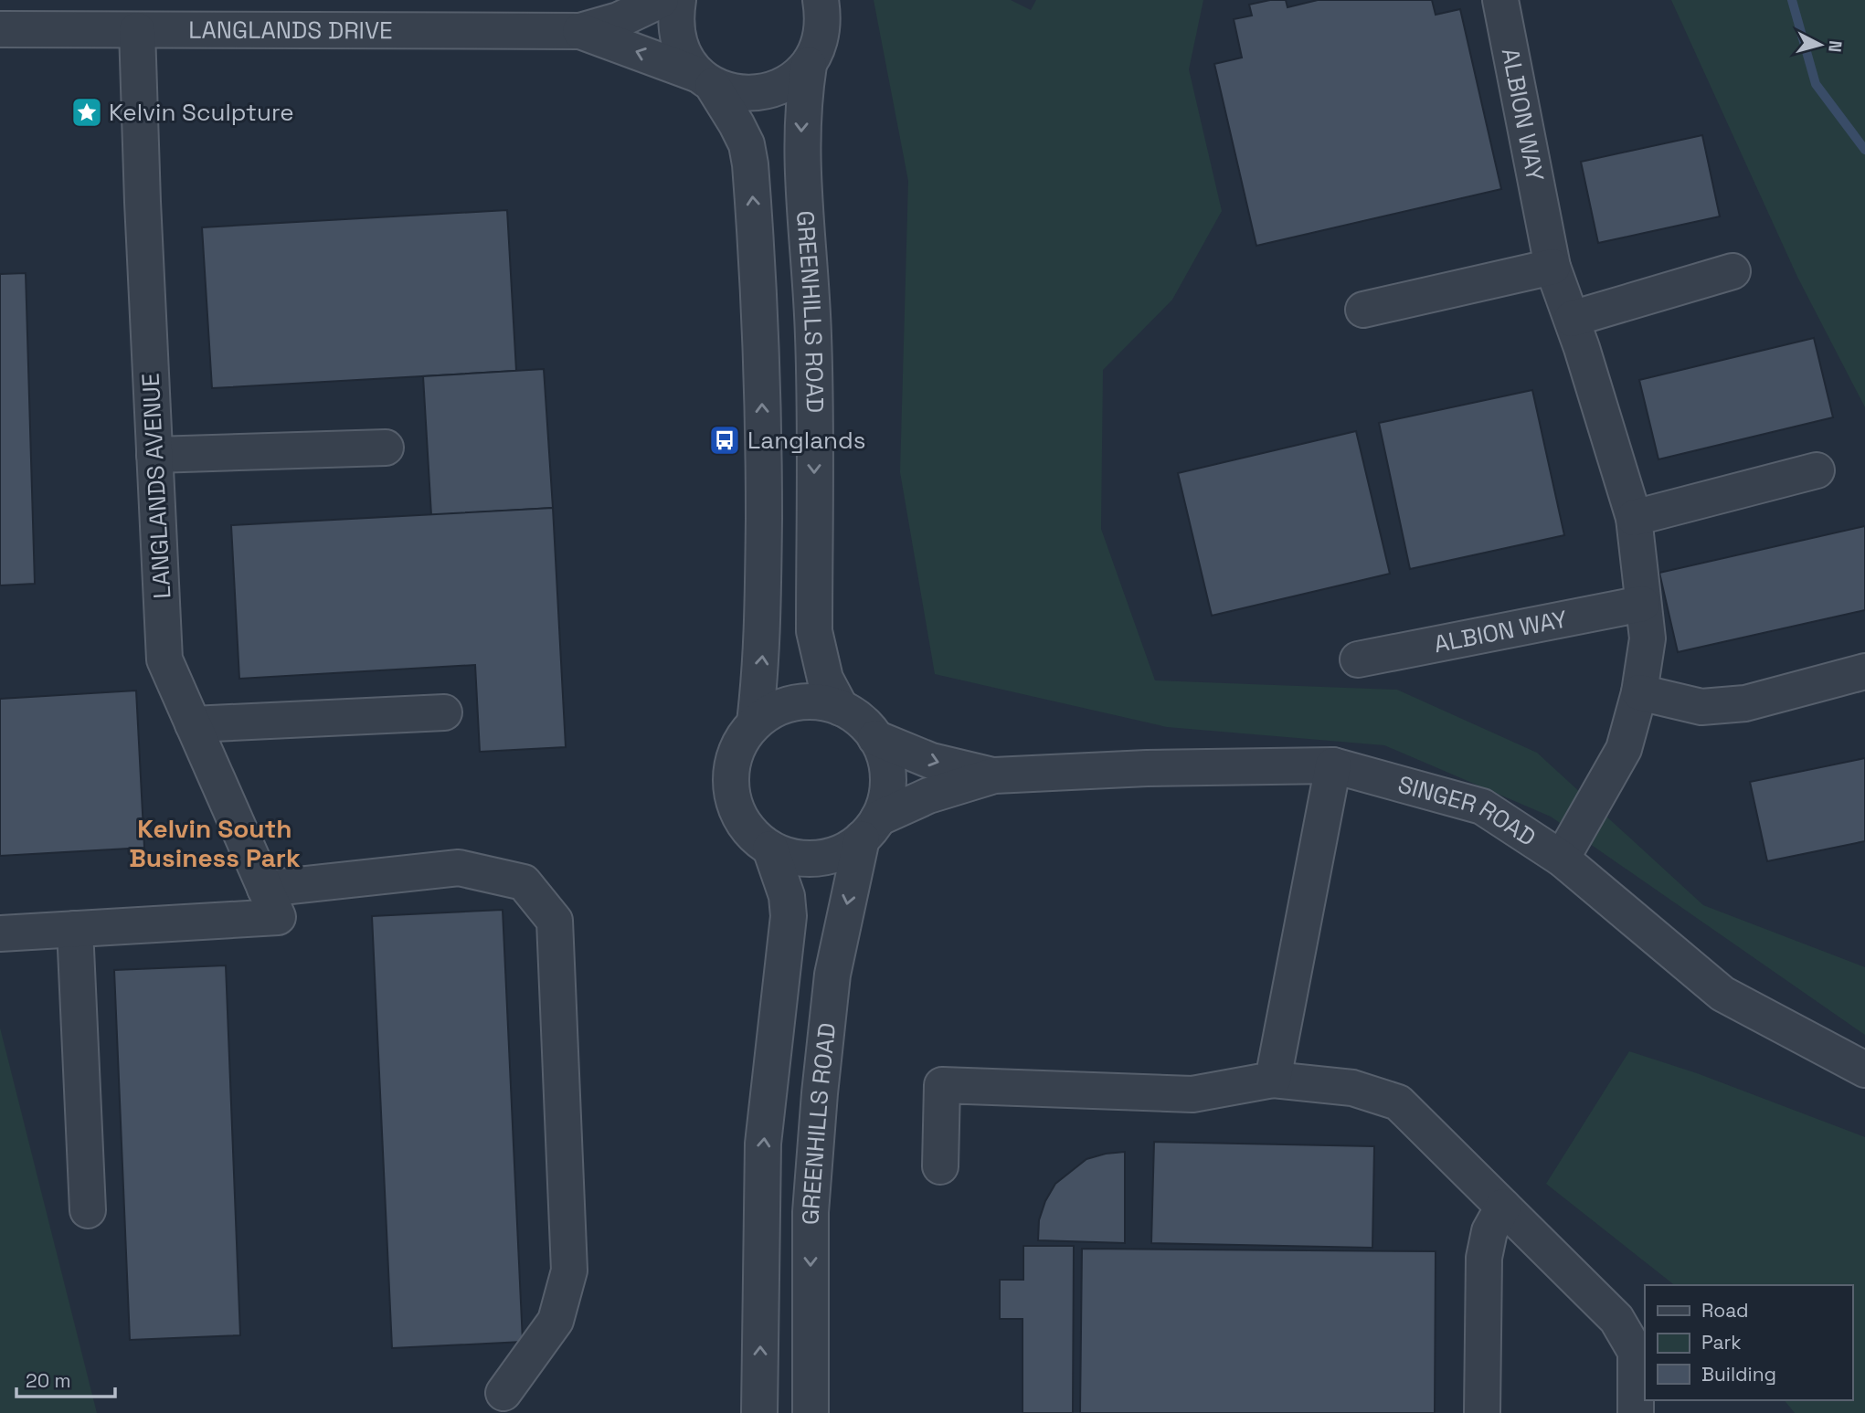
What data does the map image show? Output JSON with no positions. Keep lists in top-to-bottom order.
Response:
{
  "streets": {
    "street": [
      "LANGLANDS DRIVE",
      "ALBION WAY",
      "GREENHILLS ROAD",
      "LANGLANDS AVENUE",
      "SINGER ROAD"
    ]
  },
  "crossings": [
    ["LANGLANDS DRIVE", "GREENHILLS ROAD"],
    ["LANGLANDS DRIVE", "LANGLANDS AVENUE"],
    ["ALBION WAY", "SINGER ROAD"],
    ["GREENHILLS ROAD", "SINGER ROAD"]
  ],
  "districts": ["Kelvin South Business Park"],
  "places": {
    "place": ["Kelvin Sculpture"],
    "bus stop": ["Langlands"]
  },
  "legend": ["Road", "Park", "Building"],
  "scale_bar": "20 m",
  "north": "right"
}
